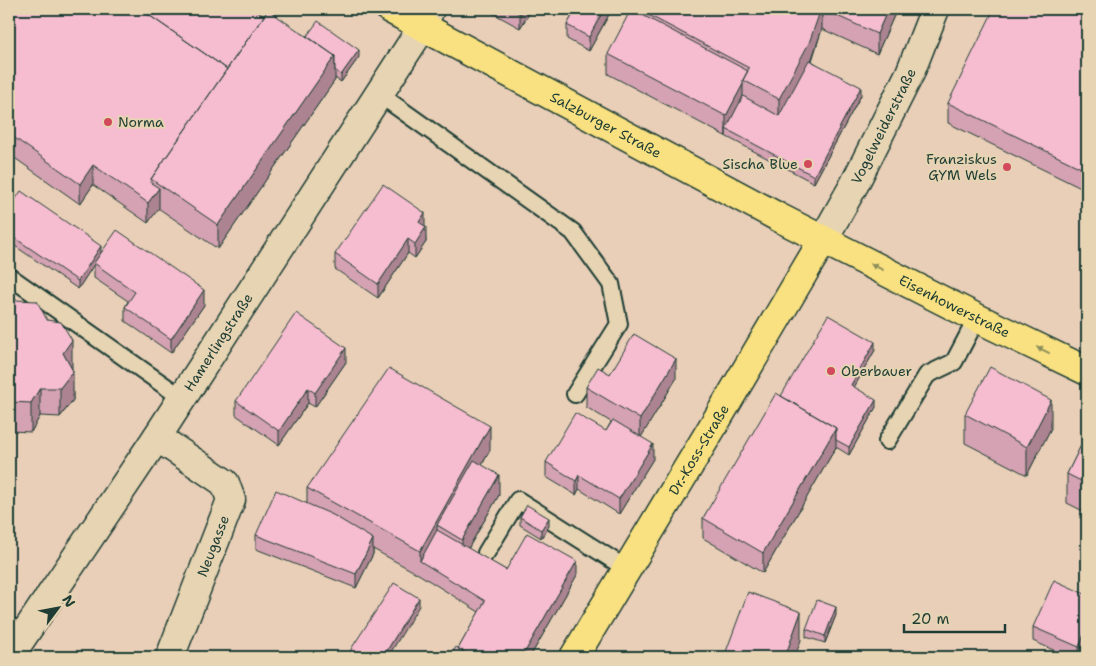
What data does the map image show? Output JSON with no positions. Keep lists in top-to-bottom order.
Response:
{
  "streets": {
    "main road": ["Salzburger Straße", "Eisenhowerstraße", "Dr.-Koss-Straße"],
    "street": ["Vogelweiderstraße", "Hamerlingstraße", "Neugasse"]
  },
  "crossings": [
    ["Salzburger Straße", "Vogelweiderstraße"],
    ["Salzburger Straße", "Eisenhowerstraße"],
    ["Salzburger Straße", "Hamerlingstraße"],
    ["Salzburger Straße", "Dr.-Koss-Straße"],
    ["Vogelweiderstraße", "Eisenhowerstraße"],
    ["Vogelweiderstraße", "Dr.-Koss-Straße"],
    ["Eisenhowerstraße", "Dr.-Koss-Straße"],
    ["Hamerlingstraße", "Neugasse"]
  ],
  "one_way": ["Eisenhowerstraße"],
  "places": [
    "Norma",
    "Sischa Blue",
    "Franziskus GYM Wels",
    "Oberbauer"
  ],
  "scale_bar": "20 m",
  "north": "top right"
}
